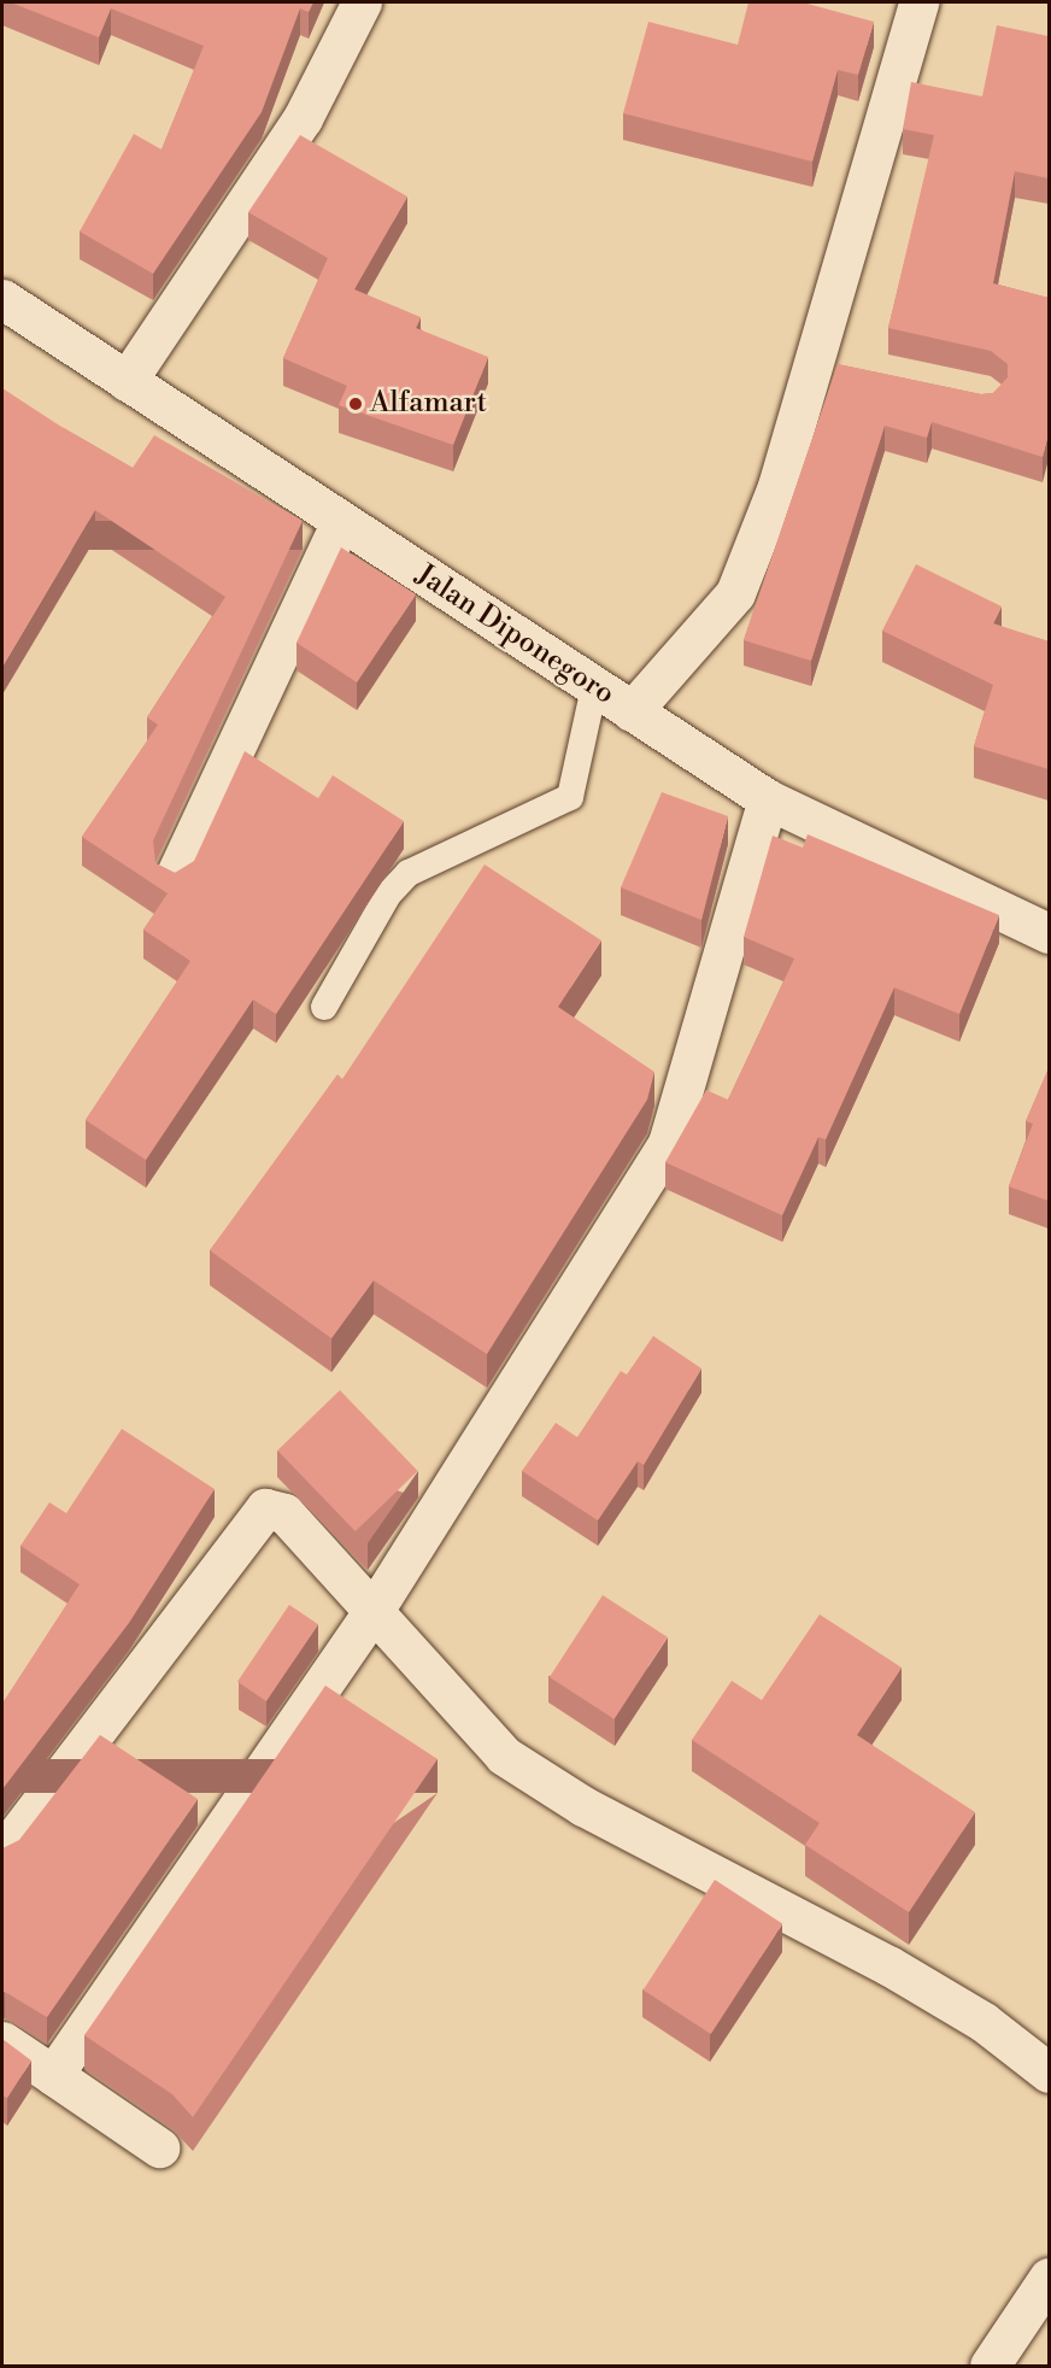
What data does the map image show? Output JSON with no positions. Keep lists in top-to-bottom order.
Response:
{
  "streets": {
    "street": ["Jalan Diponegoro"]
  },
  "places": ["Alfamart"]
}
